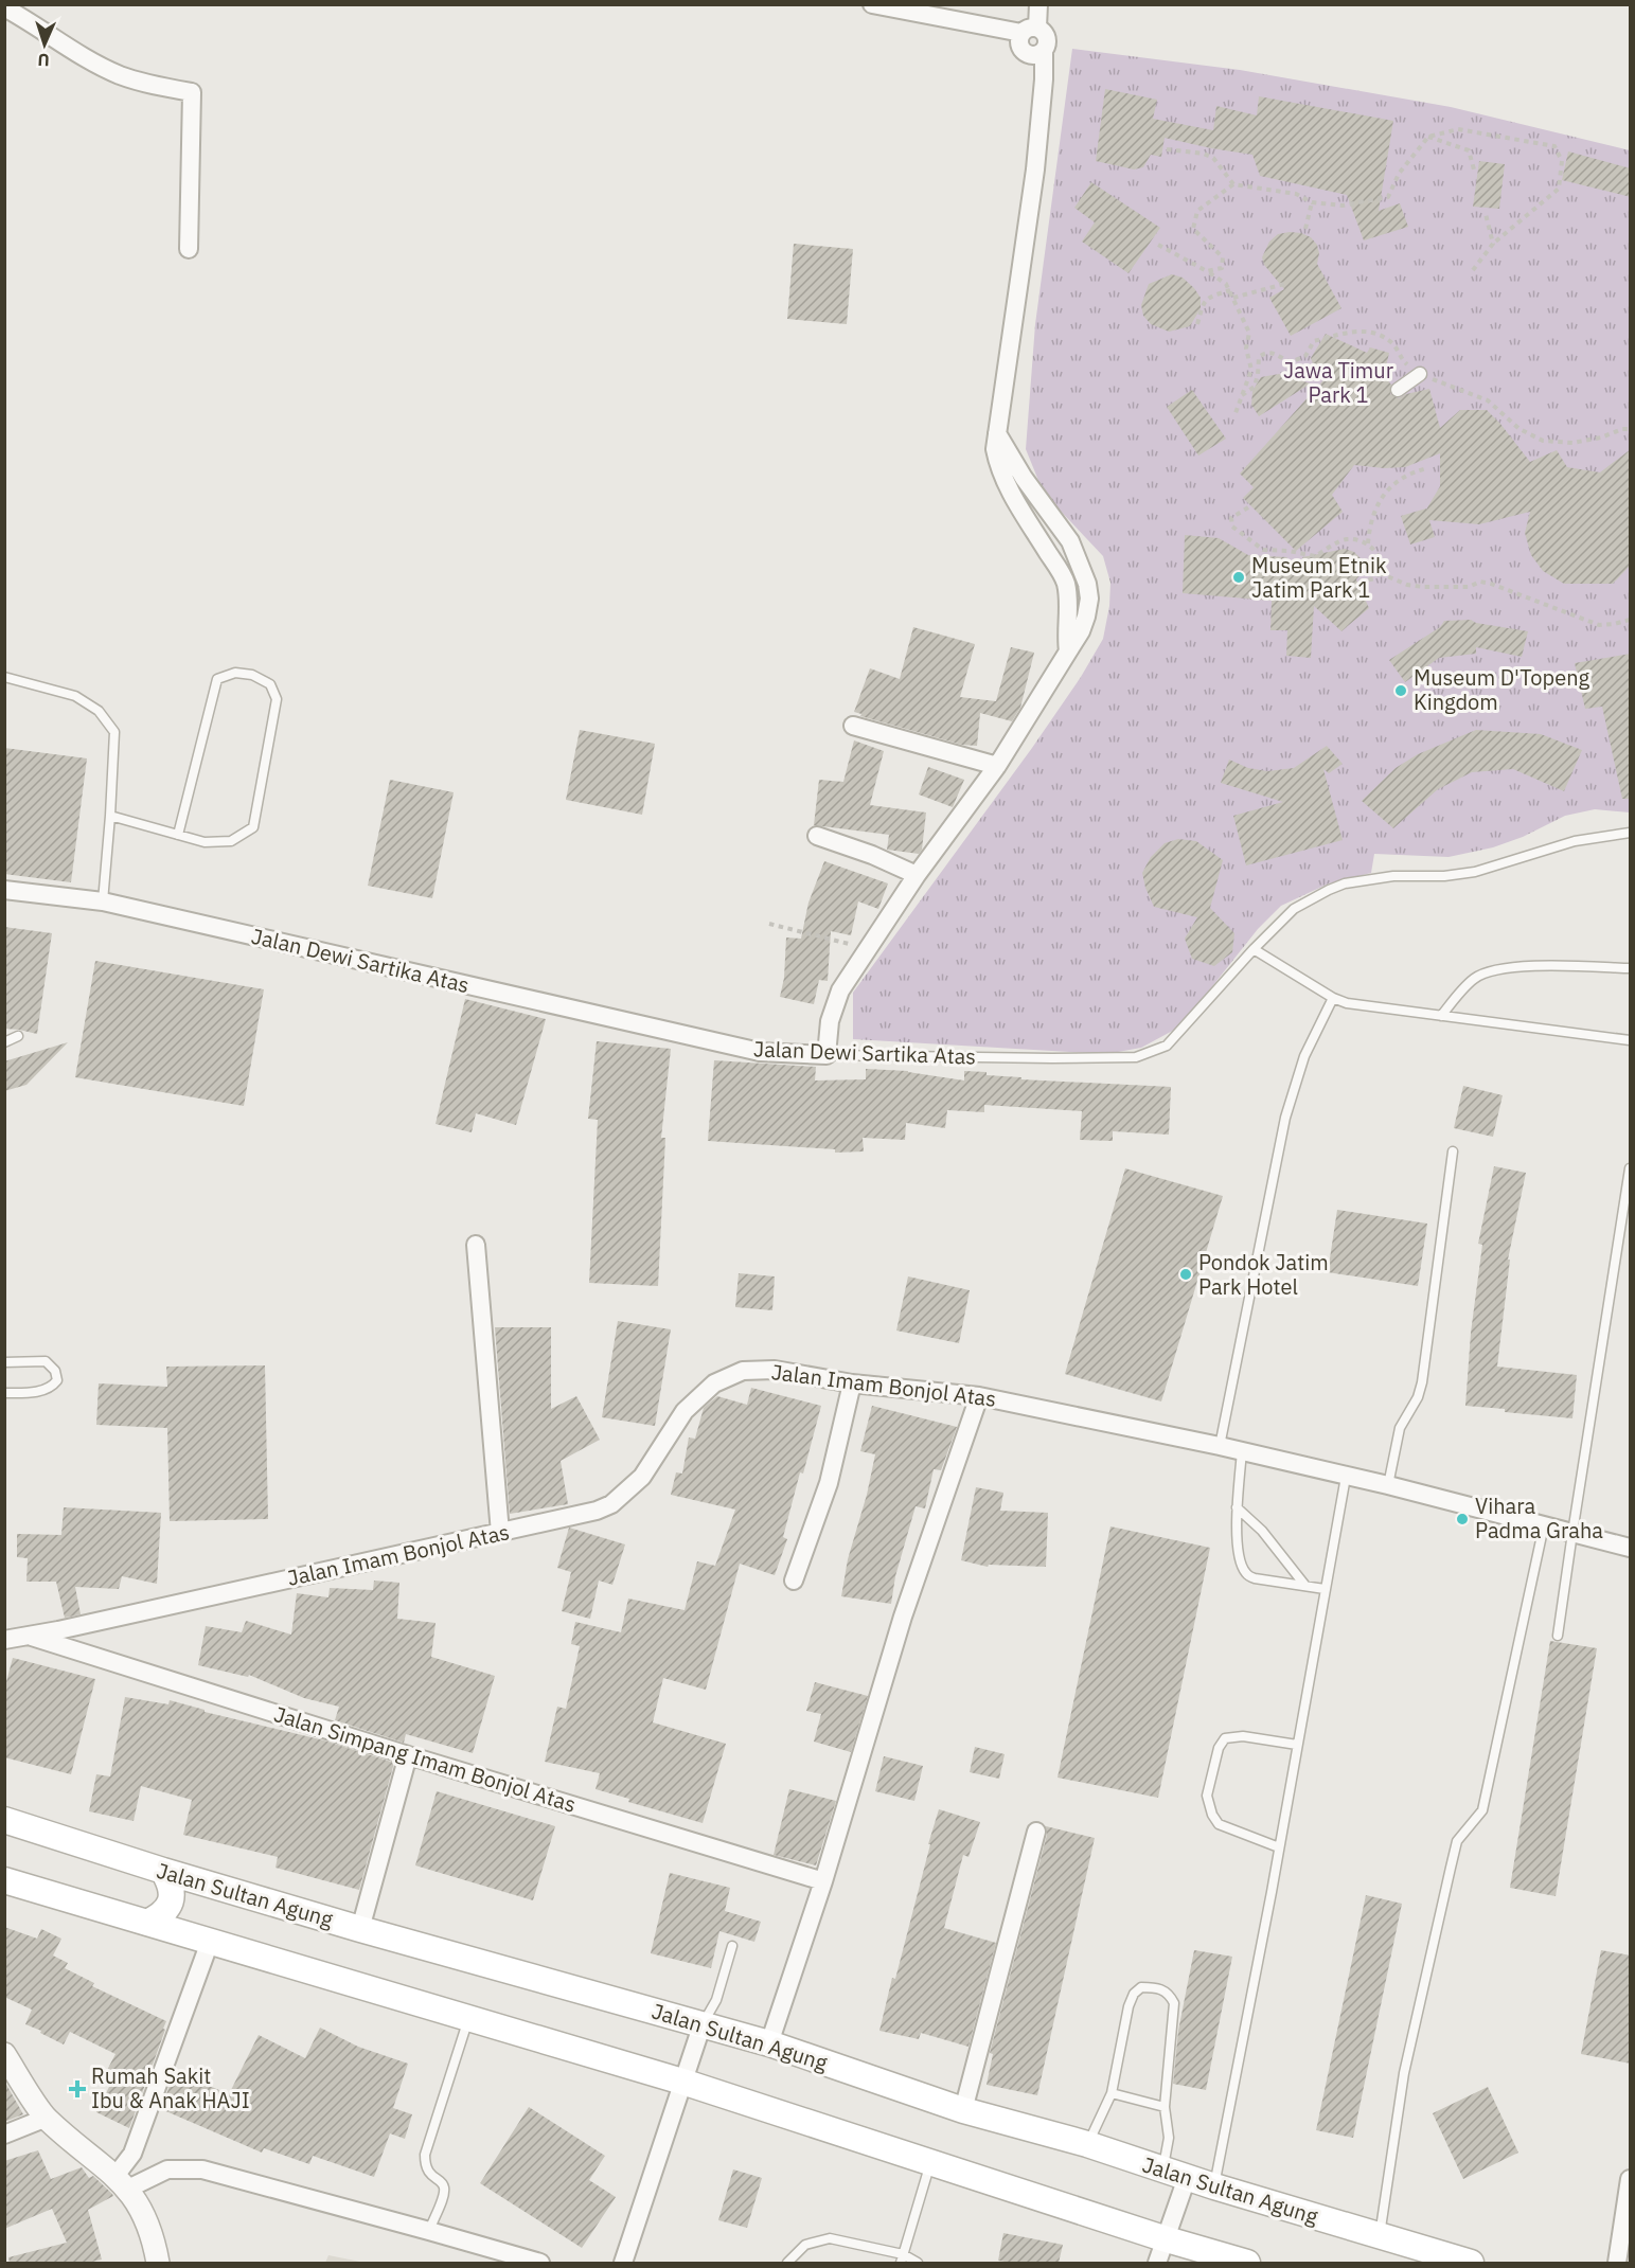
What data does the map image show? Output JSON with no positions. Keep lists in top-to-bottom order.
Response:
{
  "streets": {
    "main road": ["Jalan Sultan Agung"],
    "street": ["Jalan Dewi Sartika Atas", "Jalan Imam Bonjol Atas", "Jalan Simpang Imam Bonjol Atas"]
  },
  "crossings": [
    ["Jalan Imam Bonjol Atas", "Jalan Simpang Imam Bonjol Atas"]
  ],
  "parks": ["Jawa Timur Park 1"],
  "places": {
    "other": [
      "Museum Etnik Jatim Park 1",
      "Museum D'Topeng Kingdom",
      "Pondok Jatim Park Hotel",
      "Vihara Padma Graha"
    ],
    "health": ["Rumah Sakit Ibu & Anak HAJI"]
  },
  "north": "bottom"
}
